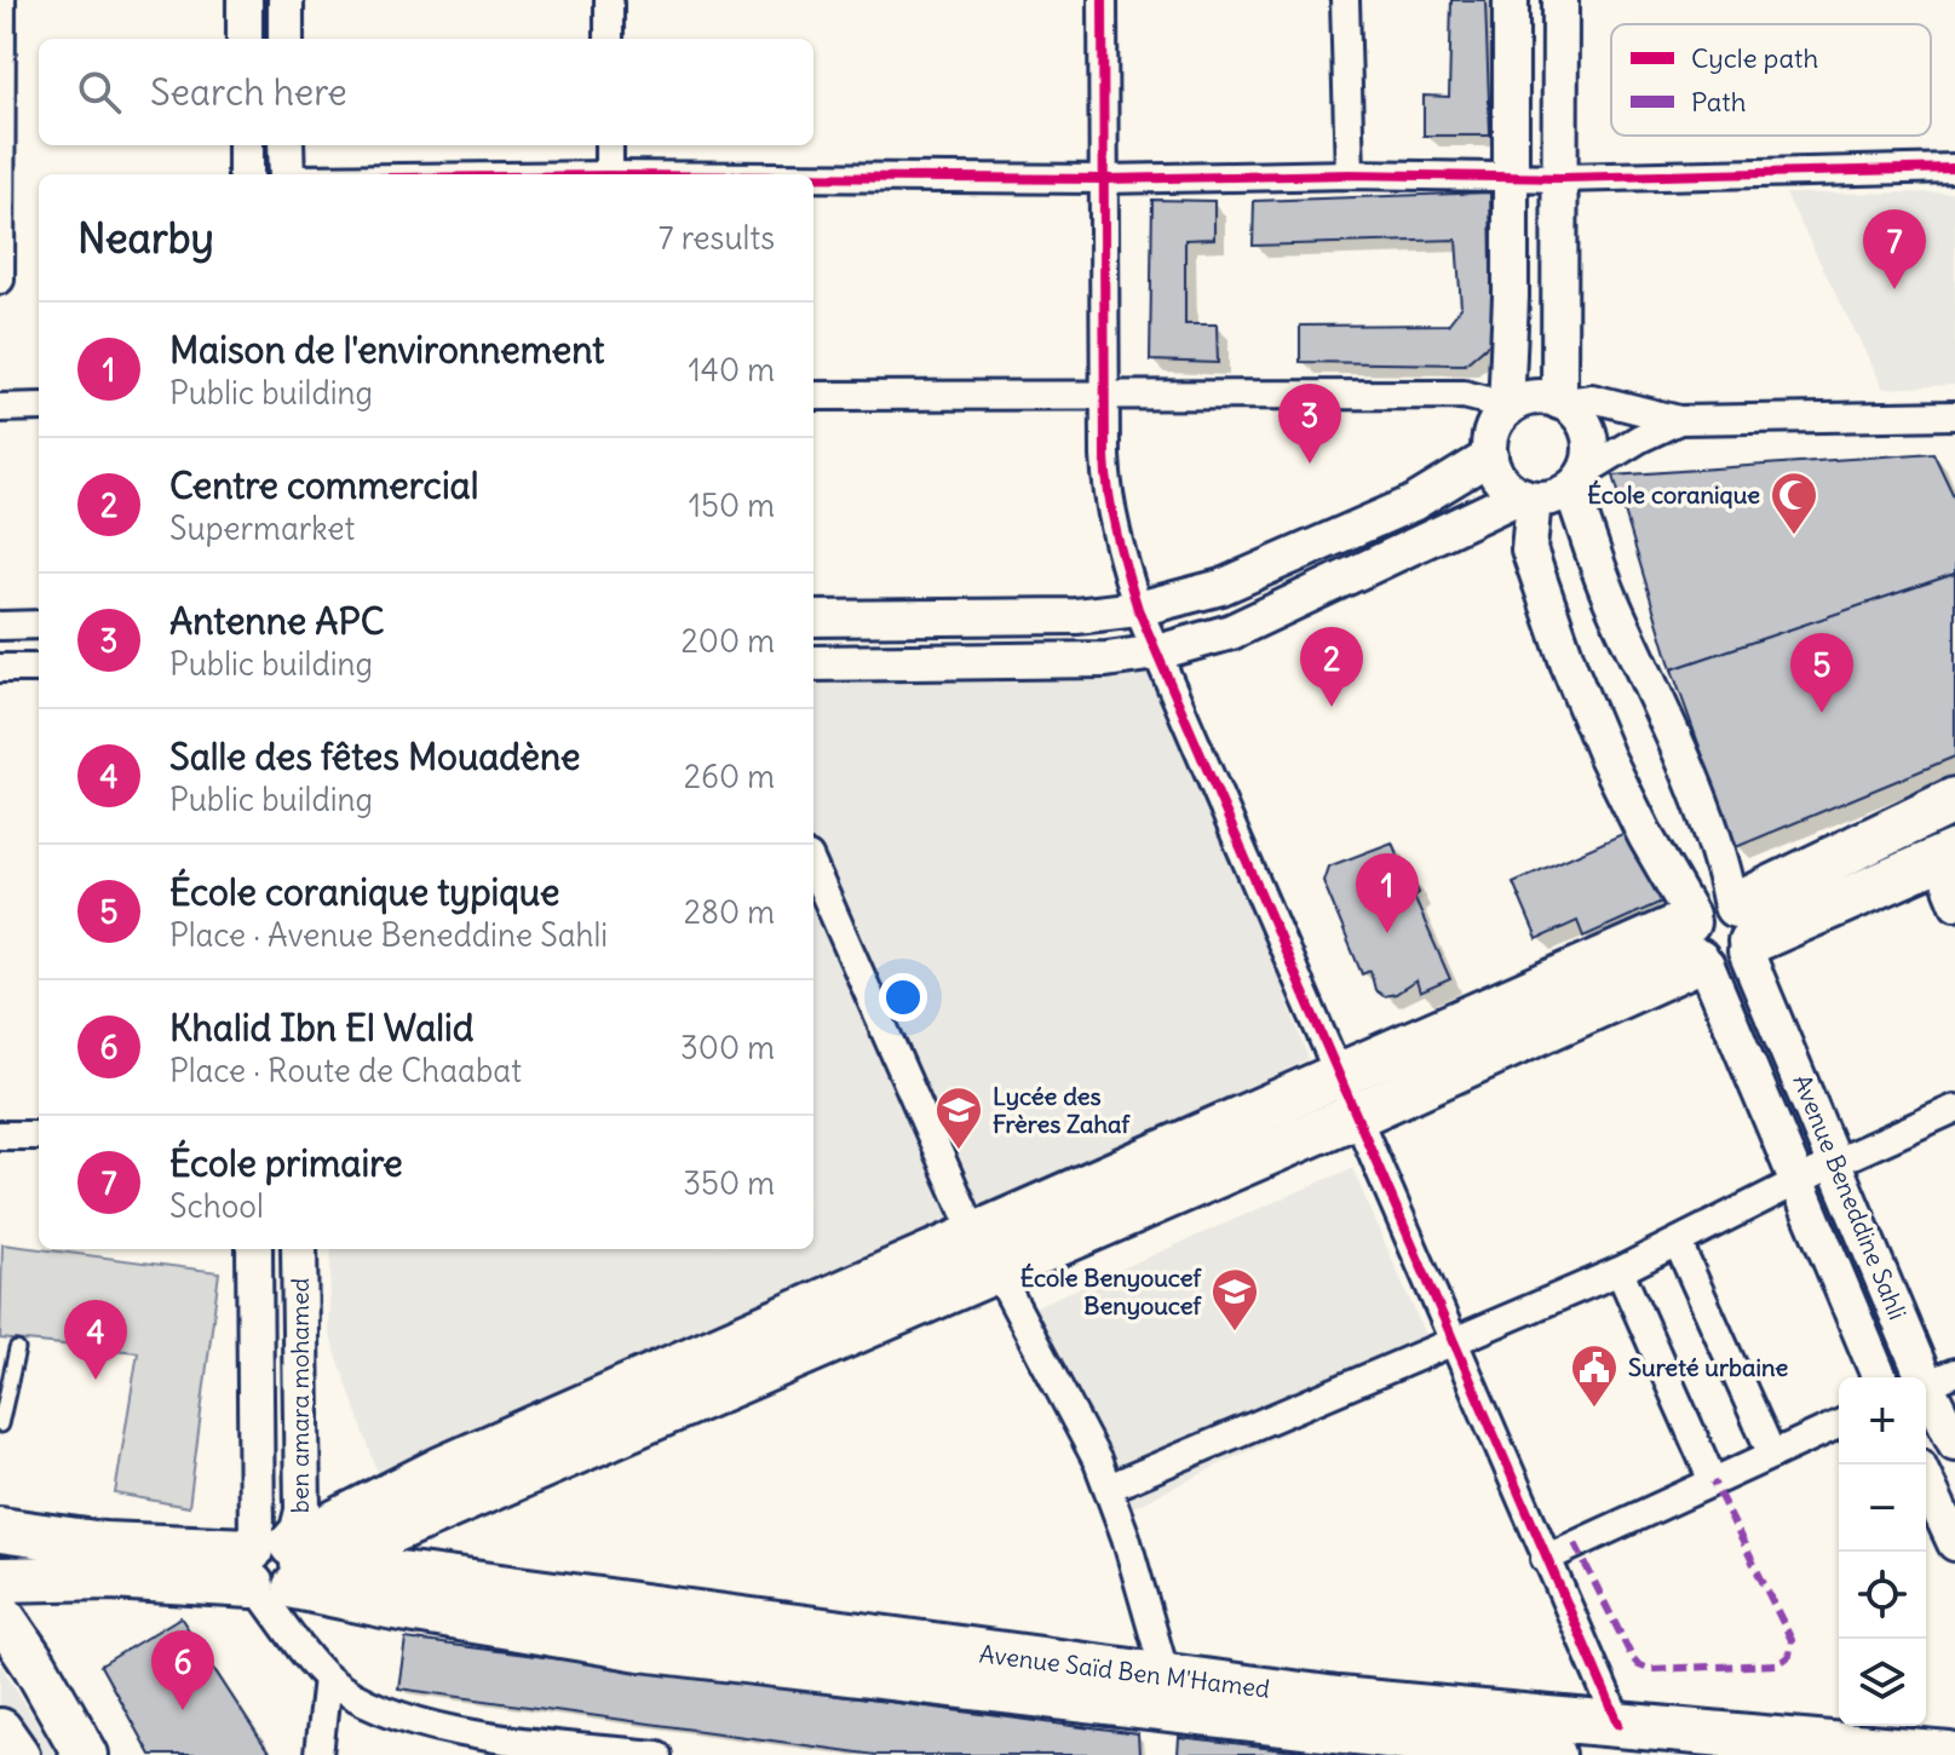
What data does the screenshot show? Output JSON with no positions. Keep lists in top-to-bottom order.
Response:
{
  "streets": {
    "main road": ["Avenue Saïd Ben M'Hamed"],
    "street": ["Avenue Beneddine Sahli", "ben amara mohamed"]
  },
  "crossings": [
    ["ben amara mohamed", "Avenue Saïd Ben M'Hamed"]
  ],
  "places": {
    "mosque": ["École coranique"],
    "school or university": ["Lycée des Frères Zahaf", "École Benyoucef Benyoucef"],
    "public building": ["Sureté urbaine"]
  },
  "legend": ["Cycle path", "Path"],
  "page": {
    "search": "Search here",
    "heading": ["Nearby", "7 results"],
    "pins": [
      "7",
      "3",
      "2",
      "5",
      "1",
      "4",
      "6"
    ],
    "list": [
      {
        "mark": "1",
        "name": "Maison de l'environnement",
        "note": "Public building",
        "value": "140 m"
      },
      {
        "mark": "2",
        "name": "Centre commercial",
        "note": "Supermarket",
        "value": "150 m"
      },
      {
        "mark": "3",
        "name": "Antenne APC",
        "note": "Public building",
        "value": "200 m"
      },
      {
        "mark": "4",
        "name": "Salle des fêtes Mouadène",
        "note": "Public building",
        "value": "260 m"
      },
      {
        "mark": "5",
        "name": "École coranique typique",
        "note": "Place · Avenue Beneddine Sahli",
        "value": "280 m"
      },
      {
        "mark": "6",
        "name": "Khalid Ibn El Walid",
        "note": "Place · Route de Chaabat",
        "value": "300 m"
      },
      {
        "mark": "7",
        "name": "École primaire",
        "note": "School",
        "value": "350 m"
      }
    ],
    "map_buttons": ["+", "−"]
  }
}
